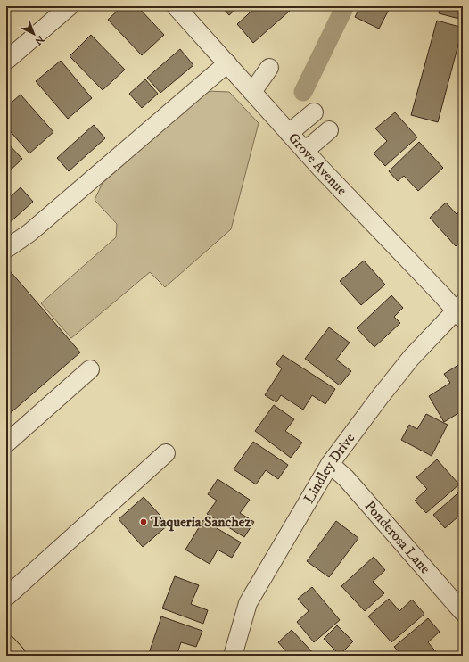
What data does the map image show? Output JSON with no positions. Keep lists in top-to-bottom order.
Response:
{
  "streets": {
    "street": ["Grove Avenue", "Lindley Drive", "Ponderosa Lane"]
  },
  "crossings": [
    ["Grove Avenue", "Lindley Drive"],
    ["Lindley Drive", "Ponderosa Lane"]
  ],
  "places": ["Taqueria Sanchez"],
  "north": "bottom right"
}
